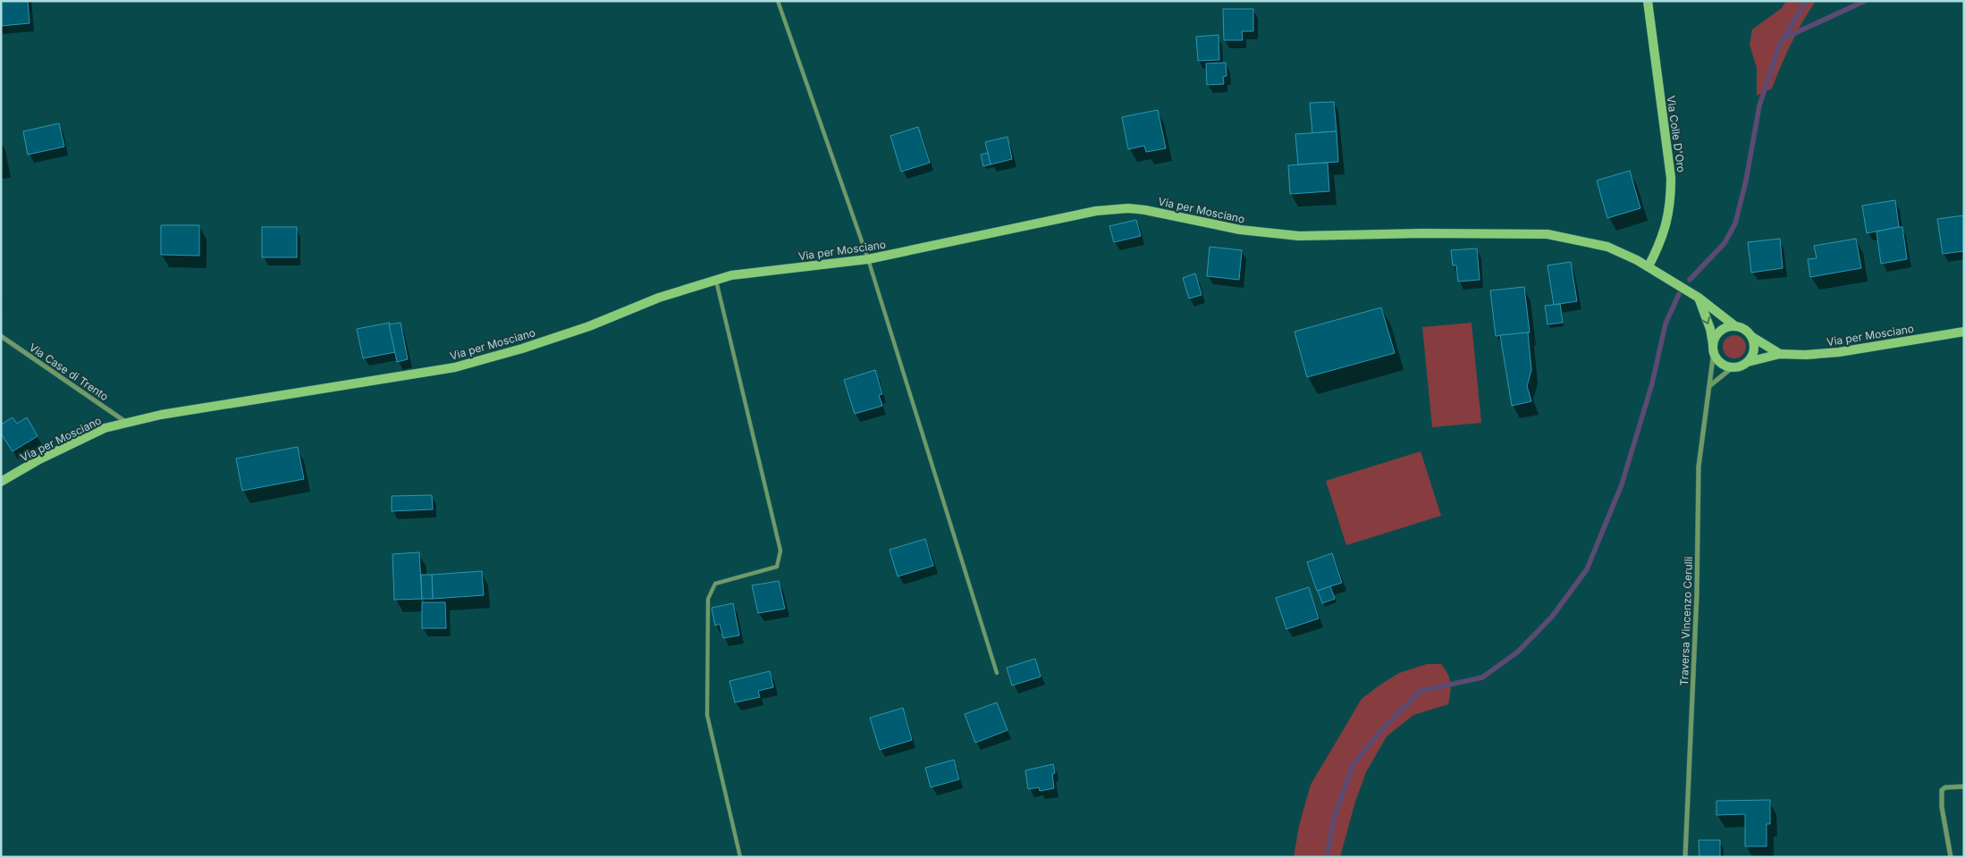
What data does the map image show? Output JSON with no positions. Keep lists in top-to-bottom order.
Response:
{
  "streets": {
    "main road": ["Via Colle D'Oro", "Via per Mosciano"],
    "street": ["Via Case di Trento", "Traversa Vincenzo Cerulli"]
  },
  "crossings": [
    ["Via Colle D'Oro", "Via per Mosciano"],
    ["Via per Mosciano", "Via Case di Trento"],
    ["Via per Mosciano", "Traversa Vincenzo Cerulli"]
  ]
}
